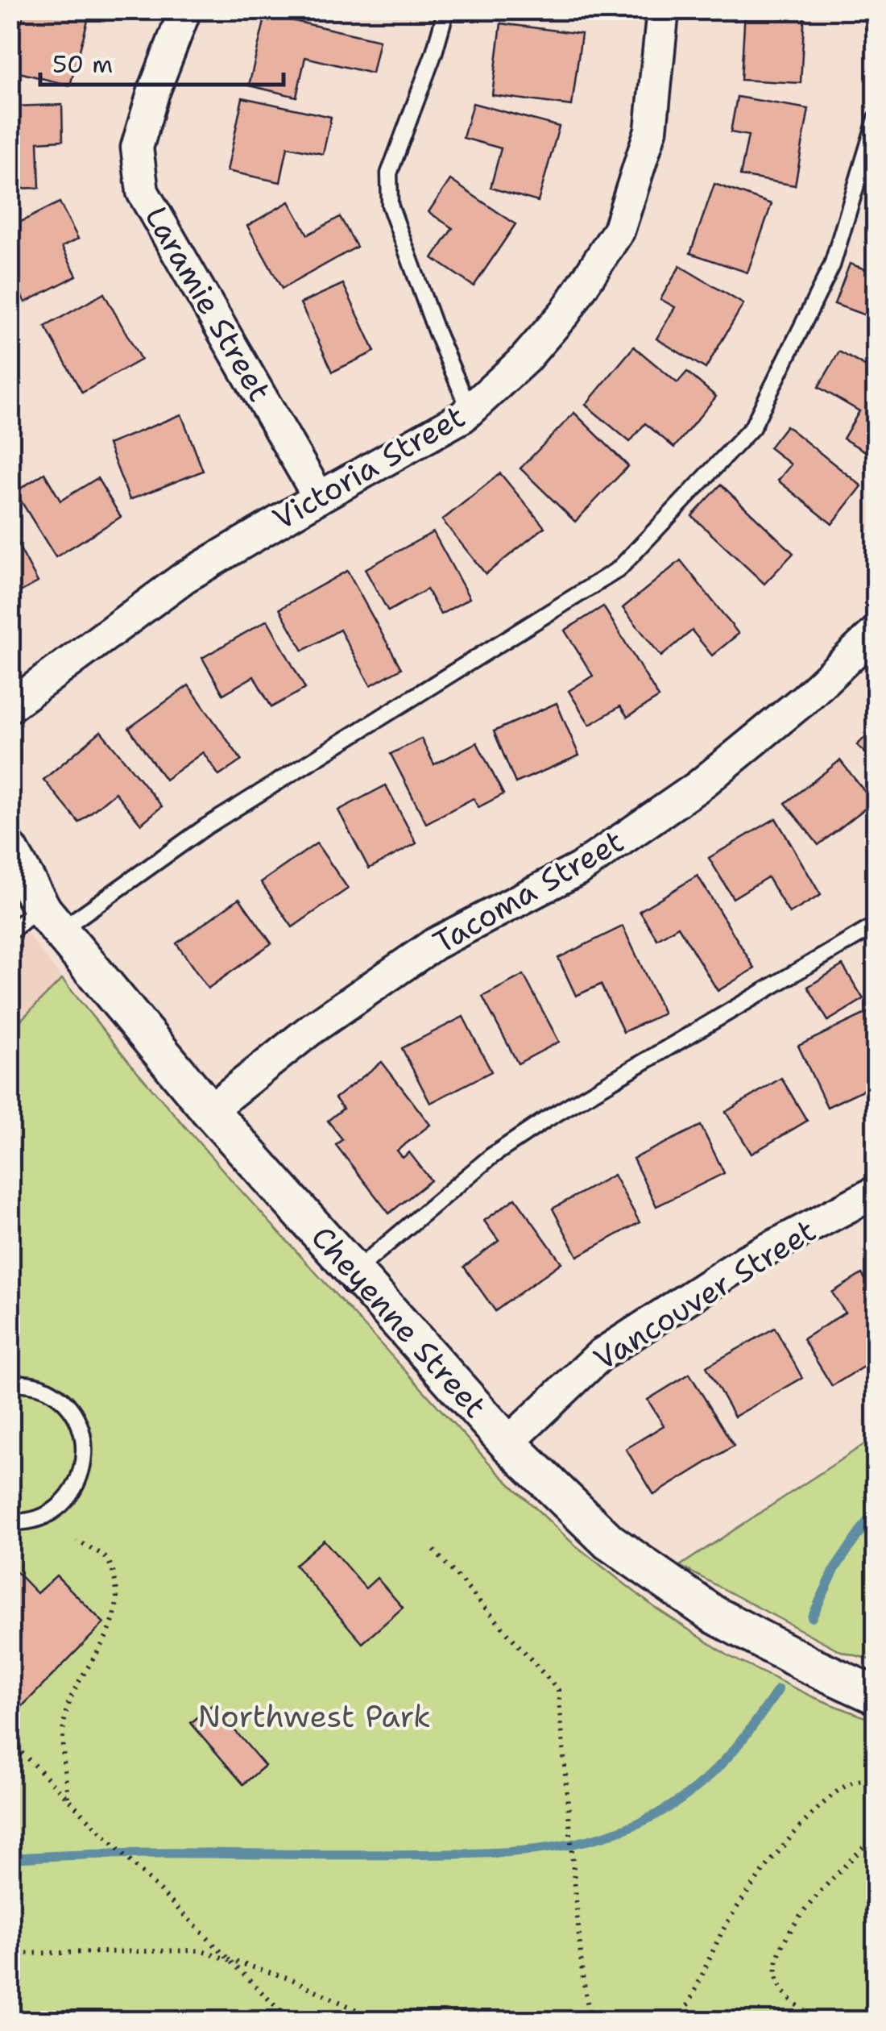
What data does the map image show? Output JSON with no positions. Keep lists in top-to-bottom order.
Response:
{
  "streets": {
    "street": [
      "Laramie Street",
      "Victoria Street",
      "Tacoma Street",
      "Vancouver Street",
      "Cheyenne Street"
    ]
  },
  "crossings": [
    ["Laramie Street", "Victoria Street"],
    ["Tacoma Street", "Cheyenne Street"],
    ["Vancouver Street", "Cheyenne Street"]
  ],
  "parks": ["Northwest Park"],
  "scale_bar": "50 m"
}
